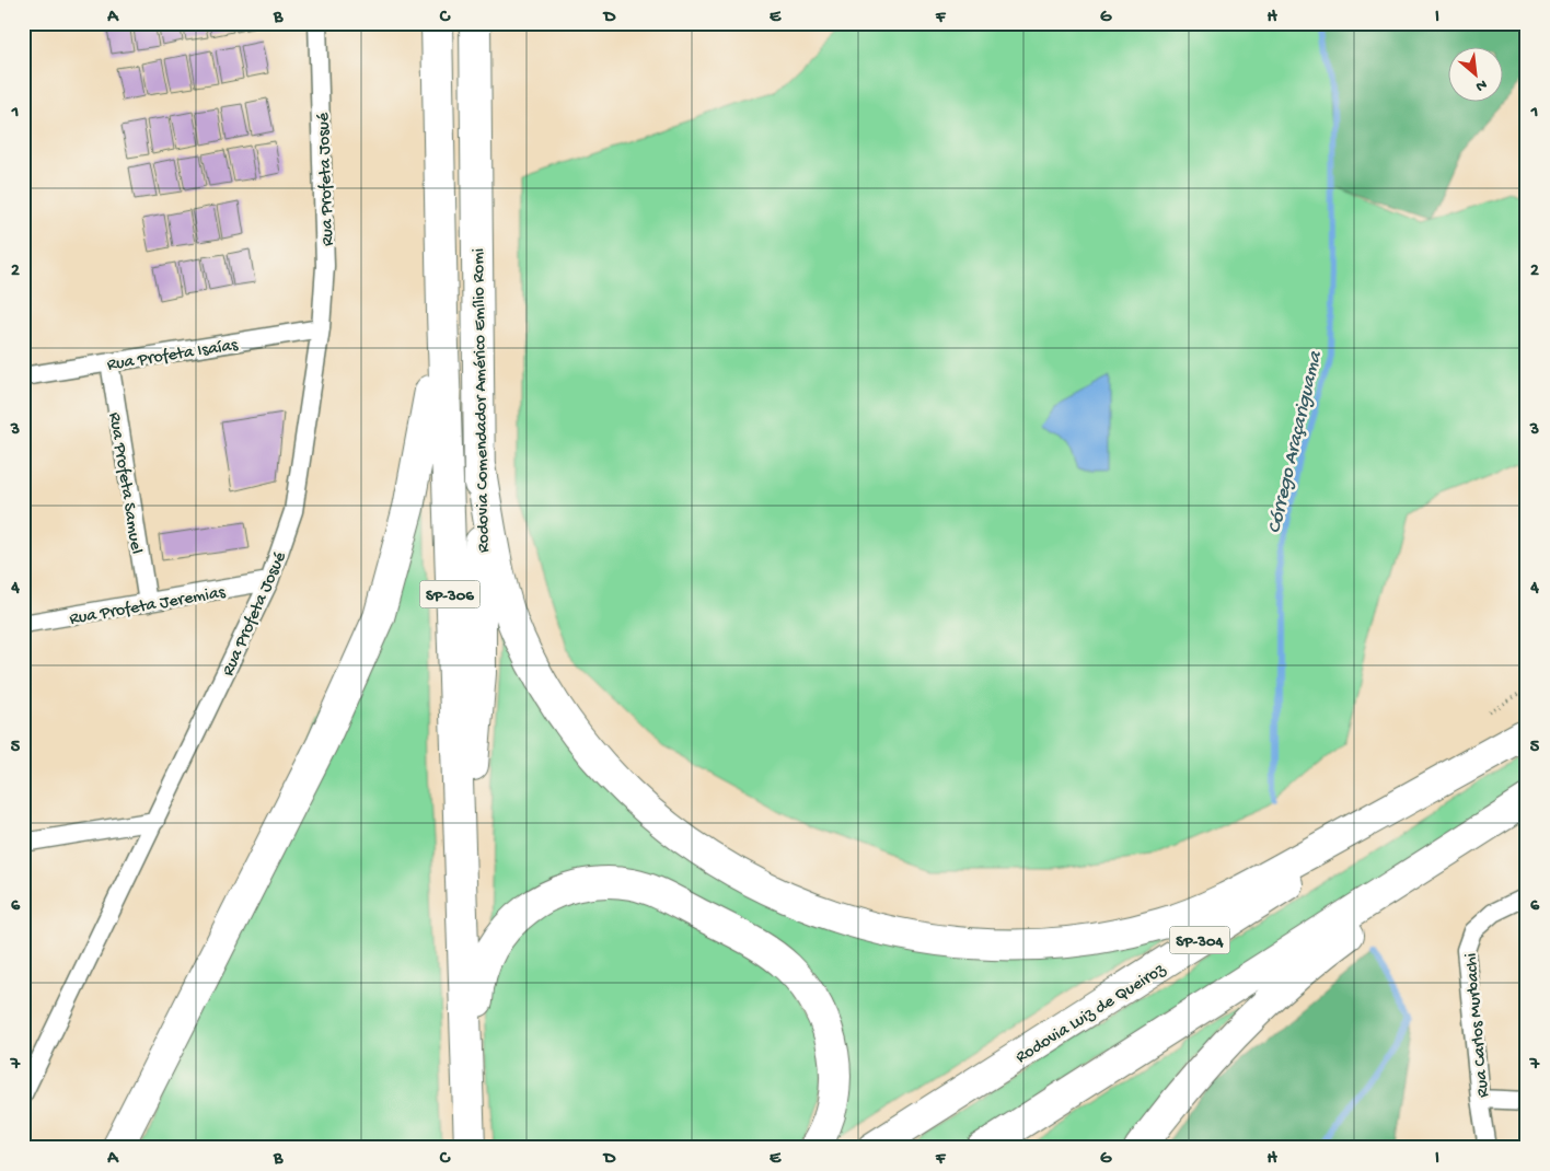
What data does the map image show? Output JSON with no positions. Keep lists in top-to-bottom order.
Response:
{
  "streets": {
    "highway": [
      "Rodovia Comendador Américo Emílio Romi",
      "SP-306",
      "SP-304",
      "Rodovia Luiz de Queiroz"
    ],
    "street": [
      "Rua Profeta Josué",
      "Rua Profeta Isaías",
      "Rua Profeta Samuel",
      "Rua Profeta Jeremias",
      "Rua Carlos Murbachi"
    ]
  },
  "crossings": [
    ["Rua Profeta Josué", "Rua Profeta Isaías"],
    ["Rua Profeta Josué", "Rua Profeta Jeremias"],
    ["Rua Profeta Isaías", "Rua Profeta Samuel"],
    ["Rua Profeta Samuel", "Rua Profeta Jeremias"]
  ],
  "water": ["Córrego Araçariguama"],
  "north": "bottom right",
  "grid": {
    "columns": [
      "A",
      "B",
      "C",
      "D",
      "E",
      "F",
      "G",
      "H",
      "I"
    ],
    "rows": [
      "1",
      "2",
      "3",
      "4",
      "5",
      "6",
      "7"
    ]
  }
}
